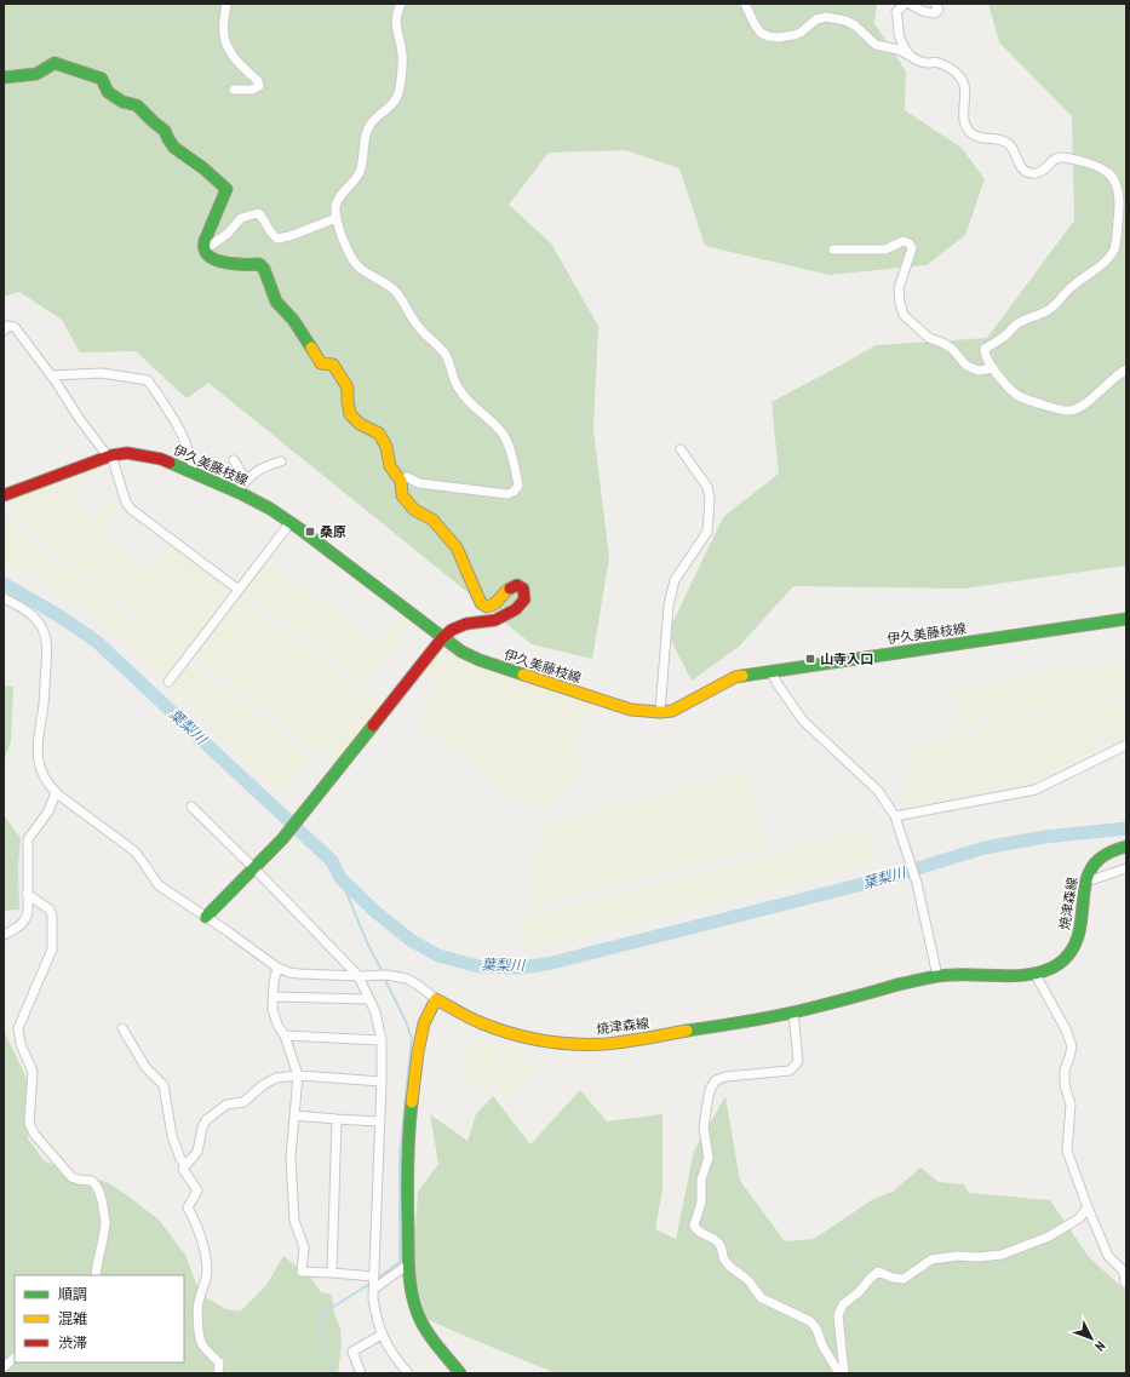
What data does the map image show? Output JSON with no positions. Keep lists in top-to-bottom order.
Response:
{
  "streets": {
    "main road": ["伊久美藤枝線", "焼津森線"]
  },
  "water": ["葉梨川"],
  "places": {
    "transit": ["桑原", "山寺入口"]
  },
  "legend": ["順調", "混雑", "渋滞"],
  "north": "bottom right"
}
